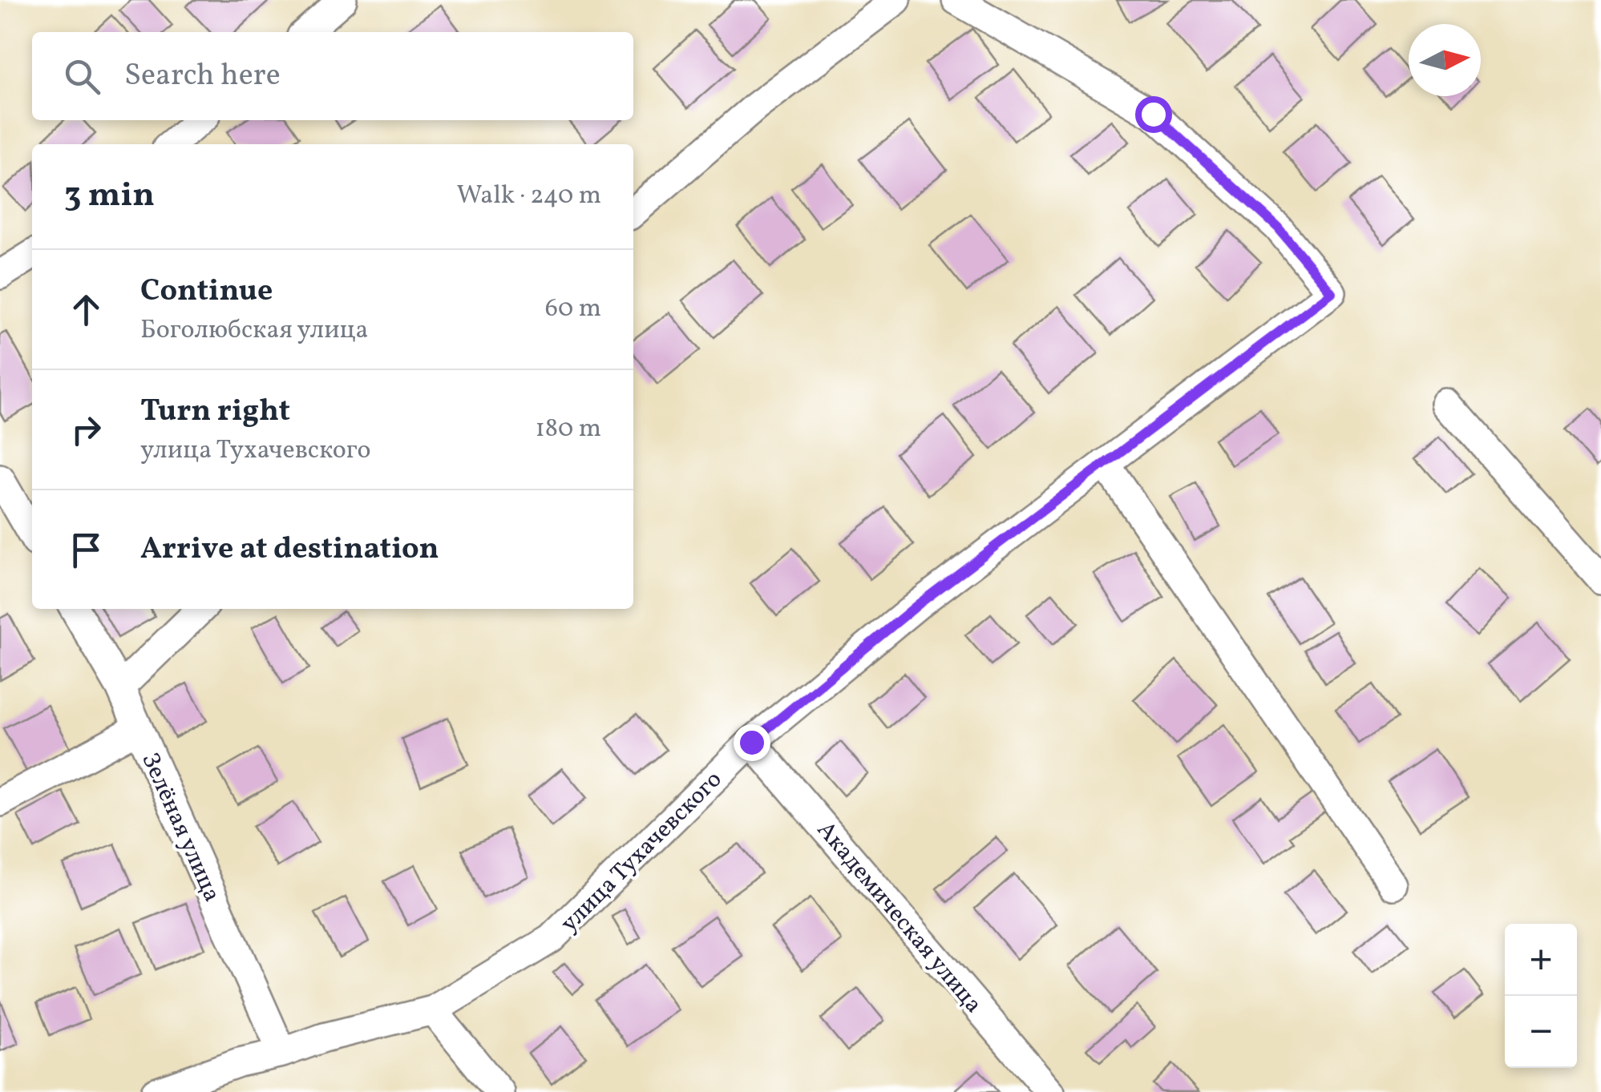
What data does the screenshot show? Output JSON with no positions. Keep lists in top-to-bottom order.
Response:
{
  "streets": {
    "street": ["Зелёная улица", "улица Тухачевского", "Академическая улица"]
  },
  "crossings": [
    ["Зелёная улица", "улица Тухачевского"],
    ["улица Тухачевского", "Академическая улица"]
  ],
  "north": "right",
  "page": {
    "search": "Search here",
    "heading": ["3 min", "Walk · 240 m"],
    "list": [
      ["Continue", "Боголюбская улица", "60 m"],
      ["Turn right", "улица Тухачевского", "180 m"],
      "Arrive at destination"
    ],
    "map_buttons": ["+", "−"]
  }
}
